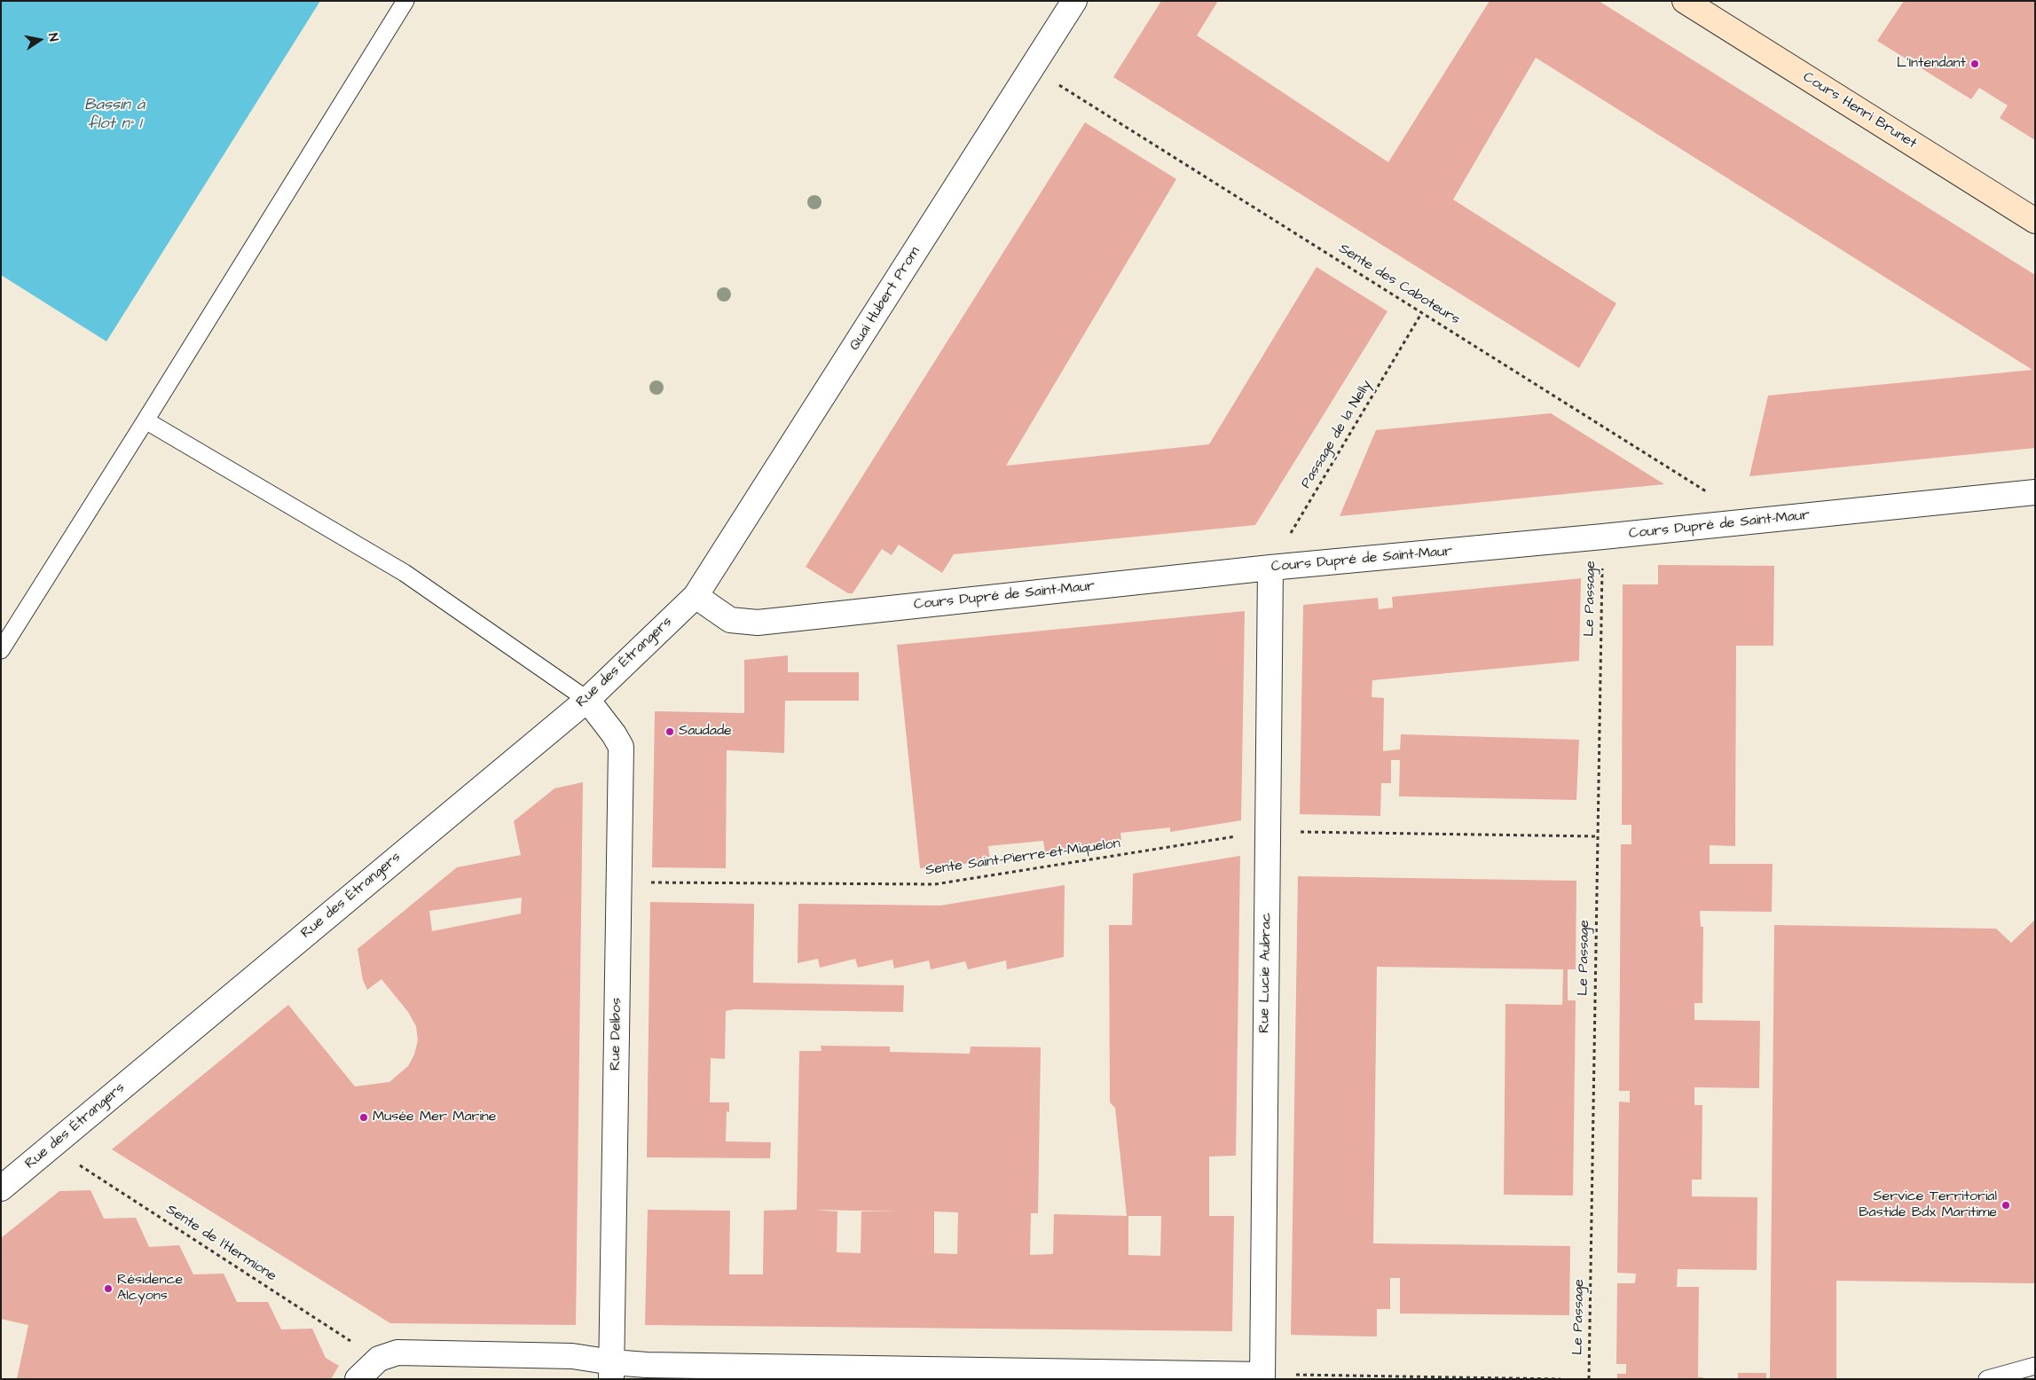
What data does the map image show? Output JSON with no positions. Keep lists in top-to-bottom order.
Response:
{
  "streets": {
    "street": [
      "Cours Henri Brunet",
      "Quai Hubert Prom",
      "Cours Dupré de Saint-Maur",
      "Rue des Étrangers",
      "Rue Lucie Aubrac",
      "Rue Delbos"
    ],
    "path": [
      "Sente des Caboteurs",
      "Passage de la Nelly",
      "Le Passage",
      "Sente Saint-Pierre-et-Miquelon",
      "Sente de l'Hermione"
    ]
  },
  "crossings": [
    ["Sente des Caboteurs", "Quai Hubert Prom"],
    ["Sente des Caboteurs", "Passage de la Nelly"],
    ["Quai Hubert Prom", "Cours Dupré de Saint-Maur"],
    ["Quai Hubert Prom", "Rue des Étrangers"],
    ["Passage de la Nelly", "Cours Dupré de Saint-Maur"],
    ["Passage de la Nelly", "Rue Lucie Aubrac"],
    ["Cours Dupré de Saint-Maur", "Le Passage"],
    ["Cours Dupré de Saint-Maur", "Rue des Étrangers"],
    ["Cours Dupré de Saint-Maur", "Rue Lucie Aubrac"],
    ["Le Passage", "Sente Saint-Pierre-et-Miquelon"],
    ["Rue des Étrangers", "Rue Delbos"],
    ["Rue des Étrangers", "Sente de l'Hermione"],
    ["Sente Saint-Pierre-et-Miquelon", "Rue Lucie Aubrac"],
    ["Sente Saint-Pierre-et-Miquelon", "Rue Delbos"]
  ],
  "water": ["Bassin à flot n° 1"],
  "places": [
    "L'Intendant",
    "Saudade",
    "Musée Mer Marine",
    "Service Territorial Bastide Bdx Maritime",
    "Résidence Alcyons"
  ],
  "north": "right"
}
